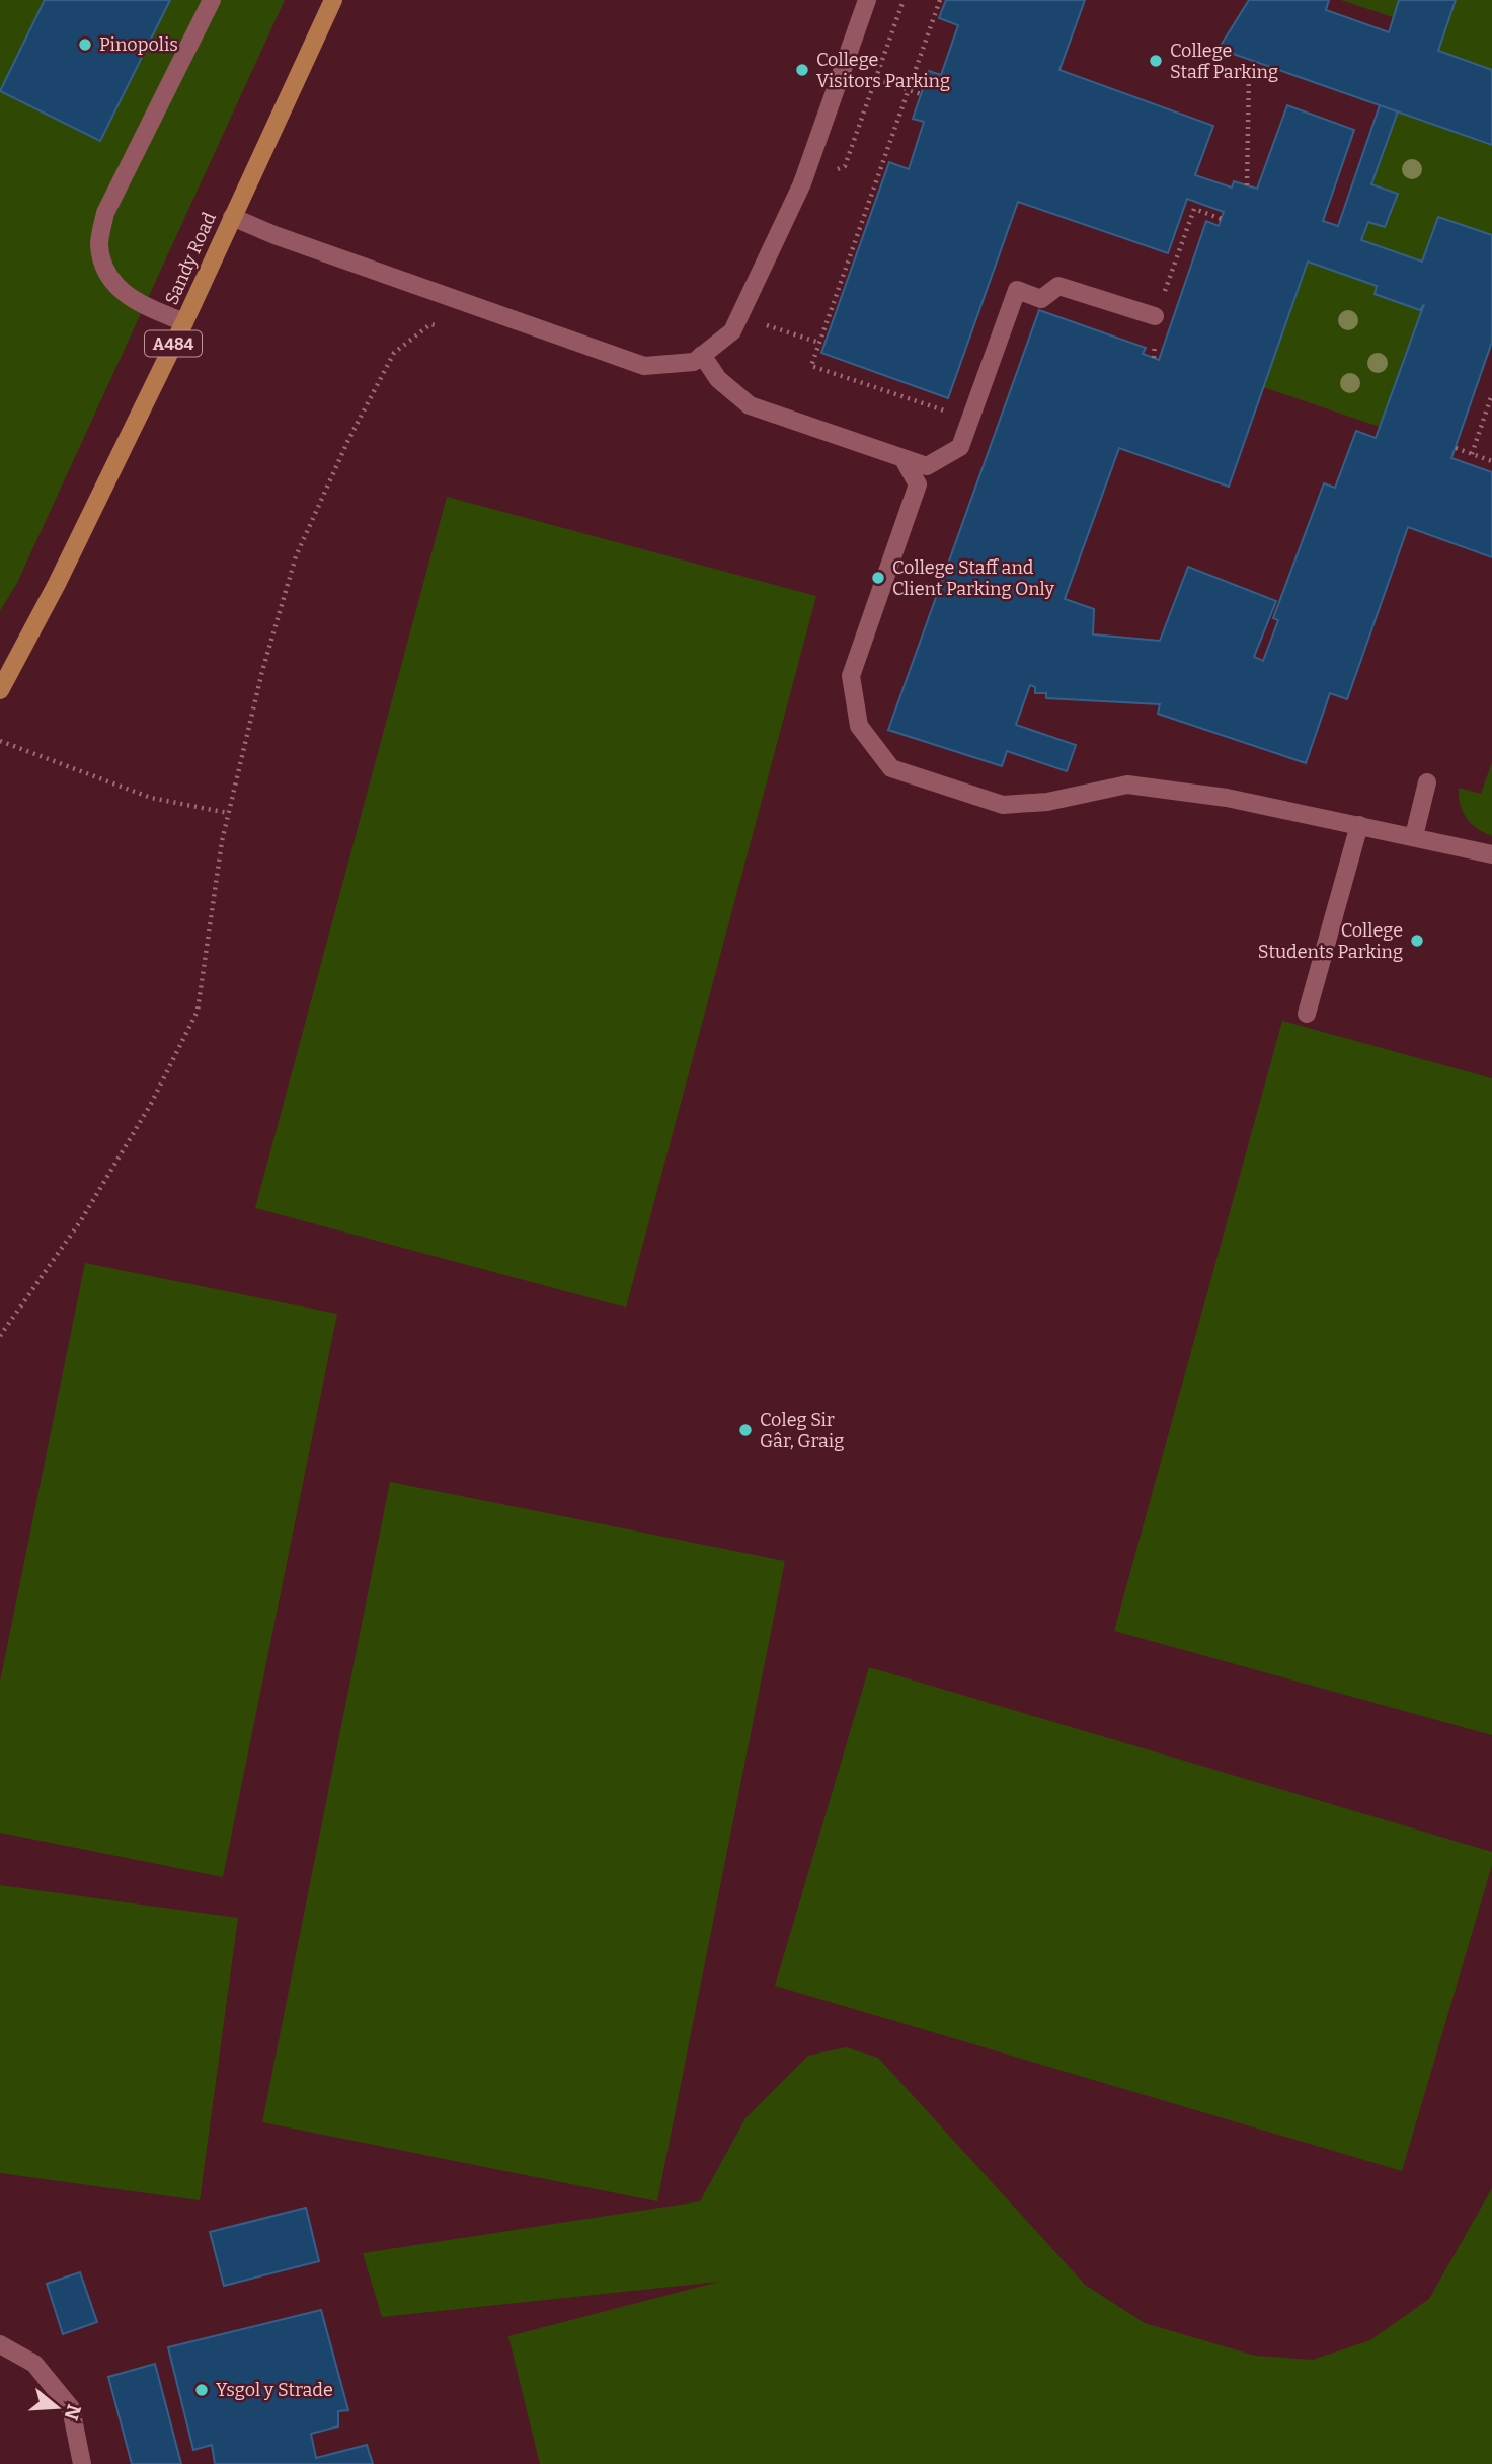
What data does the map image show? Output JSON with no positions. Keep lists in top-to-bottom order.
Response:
{
  "streets": {
    "main road": ["Sandy Road", "A484"]
  },
  "places": [
    "Pinopolis",
    "College Staff Parking",
    "College Visitors Parking",
    "College Staff and Client Parking Only",
    "College Students Parking",
    "Coleg Sir Gâr, Graig",
    "Ysgol y Strade"
  ],
  "north": "right"
}
